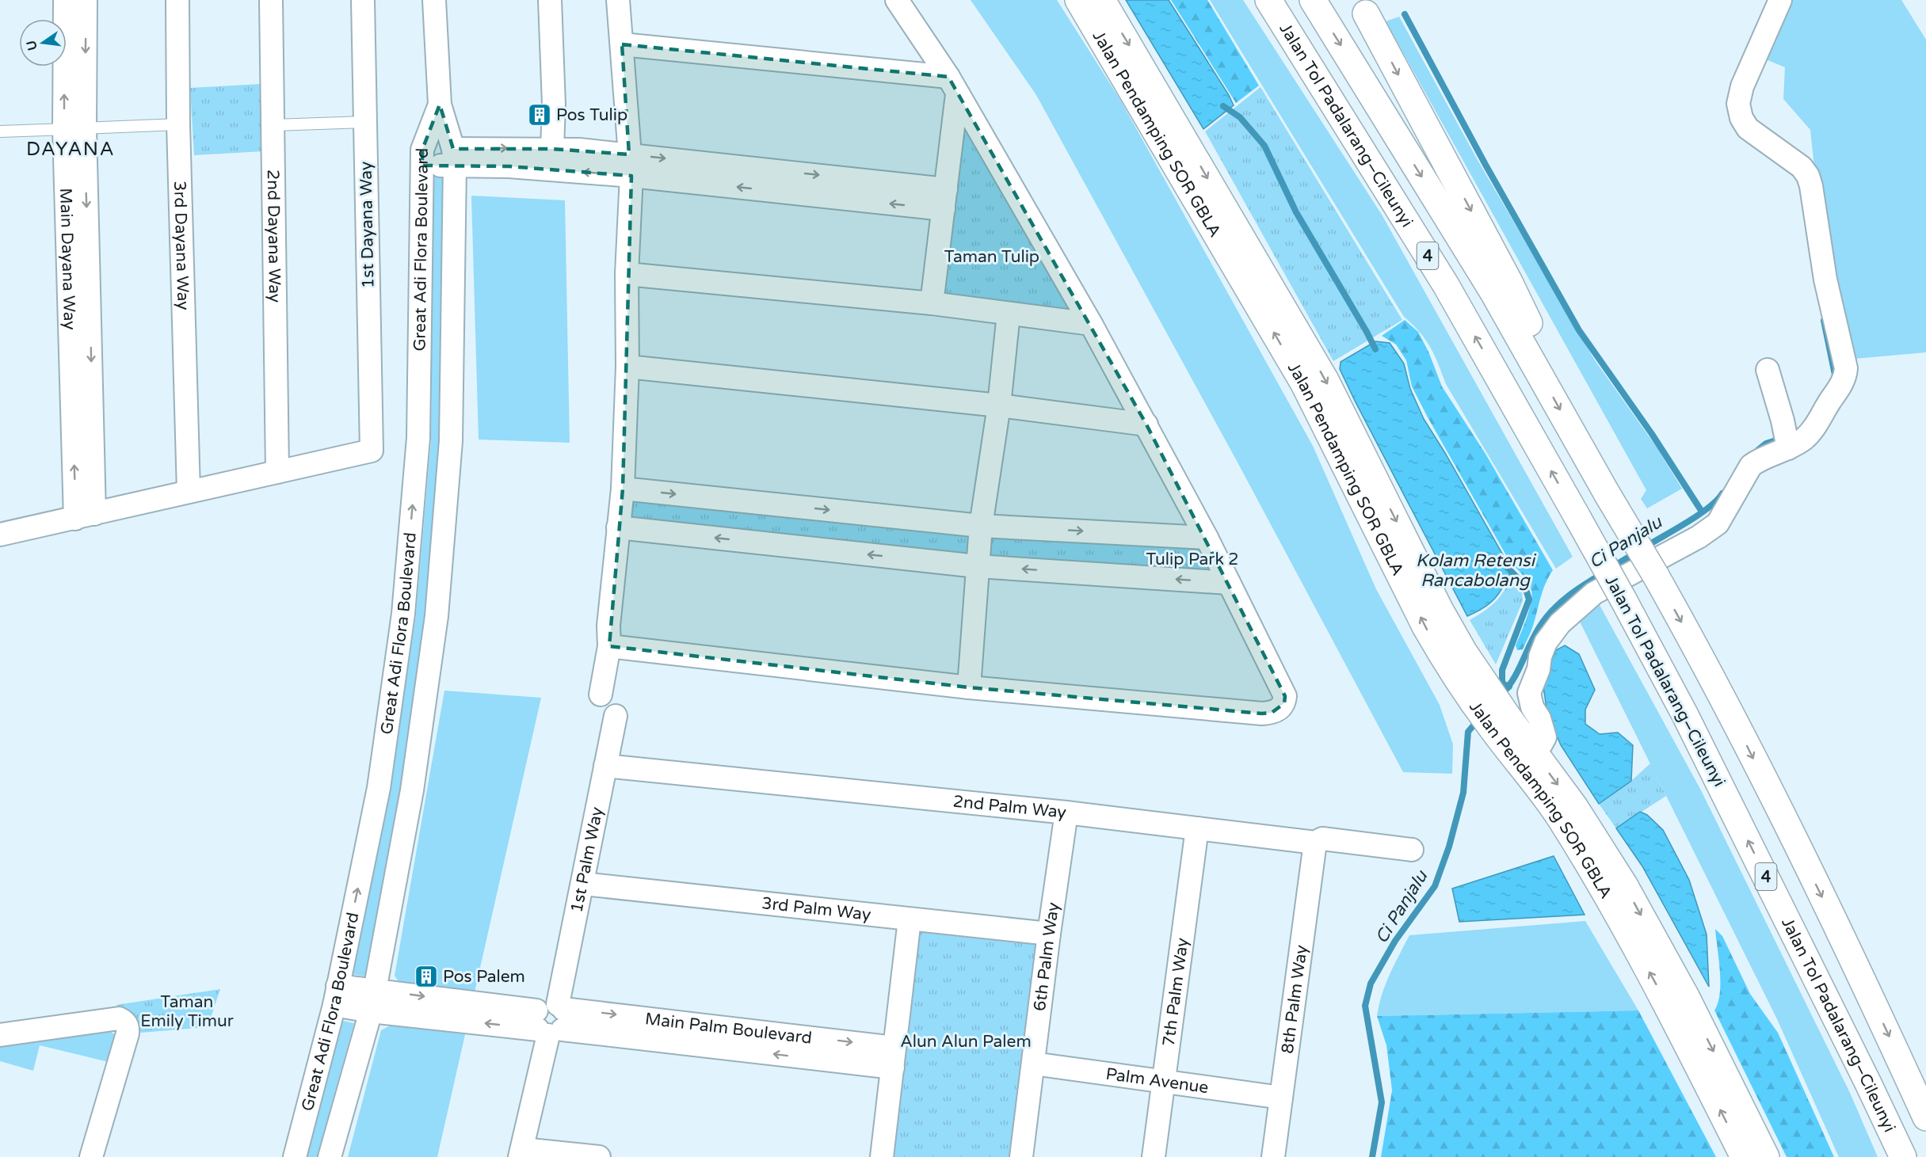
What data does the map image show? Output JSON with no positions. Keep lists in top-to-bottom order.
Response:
{
  "streets": {
    "main road": ["Jalan Tol Padalarang–Cileunyi", "Jalan Pendamping SOR GBLA", "4"],
    "street": [
      "1st Dayana Way",
      "2nd Dayana Way",
      "3rd Dayana Way",
      "Great Adi Flora Boulevard",
      "Main Dayana Way",
      "2nd Palm Way",
      "1st Palm Way",
      "3rd Palm Way",
      "6th Palm Way",
      "7th Palm Way",
      "8th Palm Way",
      "Main Palm Boulevard",
      "Palm Avenue"
    ]
  },
  "crossings": [
    ["1st Dayana Way", "2nd Dayana Way"],
    ["Great Adi Flora Boulevard", "Main Palm Boulevard"],
    ["2nd Palm Way", "1st Palm Way"],
    ["2nd Palm Way", "6th Palm Way"],
    ["2nd Palm Way", "7th Palm Way"],
    ["2nd Palm Way", "8th Palm Way"],
    ["1st Palm Way", "3rd Palm Way"],
    ["1st Palm Way", "Main Palm Boulevard"],
    ["3rd Palm Way", "6th Palm Way"],
    ["6th Palm Way", "Palm Avenue"],
    ["7th Palm Way", "Palm Avenue"],
    ["8th Palm Way", "Palm Avenue"]
  ],
  "districts": ["DAYANA"],
  "water": ["Ci Panjalu", "Kolam Retensi Rancabolang"],
  "parks": [
    "Taman Tulip",
    "Tulip Park 2",
    "Taman Emily Timur",
    "Alun Alun Palem"
  ],
  "places": {
    "building": ["Pos Tulip", "Pos Palem"]
  },
  "north": "left"
}
